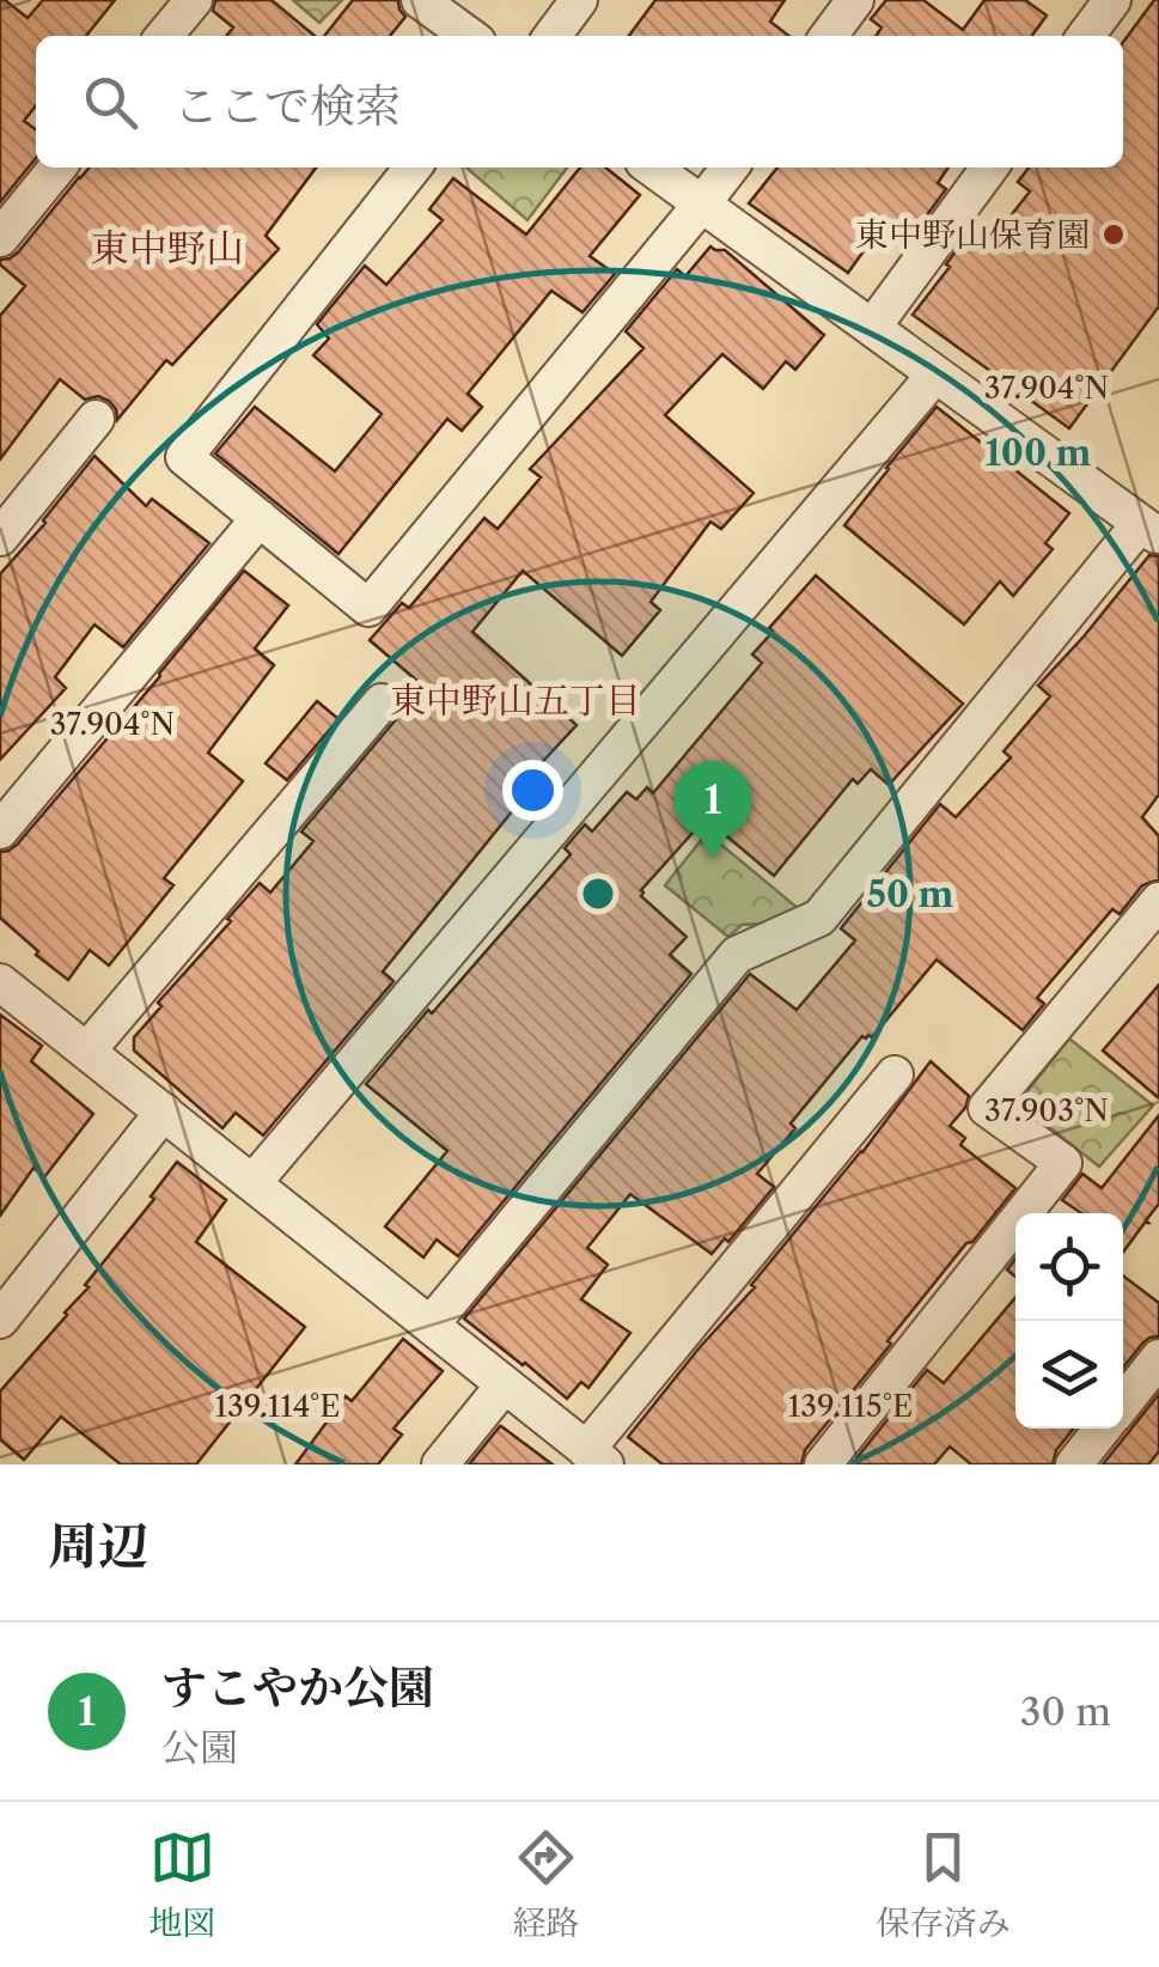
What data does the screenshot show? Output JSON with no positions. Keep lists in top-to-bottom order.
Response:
{
  "districts": ["東中野山", "東中野山五丁目"],
  "places": ["東中野山保育園"],
  "page": {
    "search": "ここで検索",
    "pins": "1",
    "heading": "周辺",
    "list": [
      {
        "mark": "1",
        "name": "すこやか公園",
        "note": "公園",
        "value": "30 m"
      }
    ],
    "nav": ["地図", "経路", "保存済み"]
  },
  "coordinates": [
    "37.904°N",
    "37.903°N",
    "139.114°E",
    "139.115°E"
  ],
  "rings": ["100 m", "50 m"]
}
